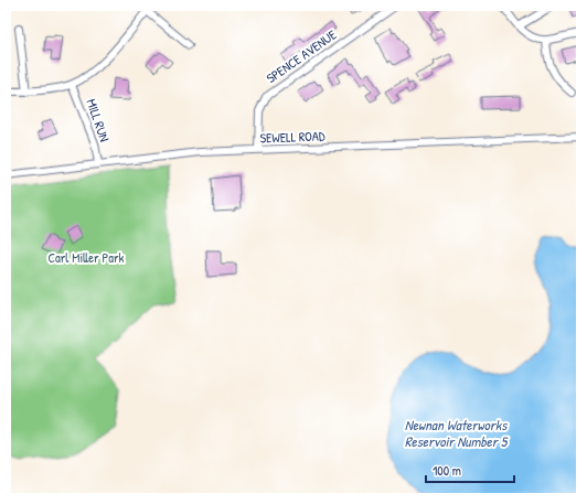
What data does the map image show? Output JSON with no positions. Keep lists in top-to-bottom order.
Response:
{
  "streets": {
    "street": ["SPENCE AVENUE", "MILL RUN", "SEWELL ROAD"]
  },
  "crossings": [
    ["SPENCE AVENUE", "SEWELL ROAD"],
    ["MILL RUN", "SEWELL ROAD"]
  ],
  "water": ["Newnan Waterworks Reservoir Number 5"],
  "parks": ["Carl Miller Park"],
  "scale_bar": "100 m"
}
